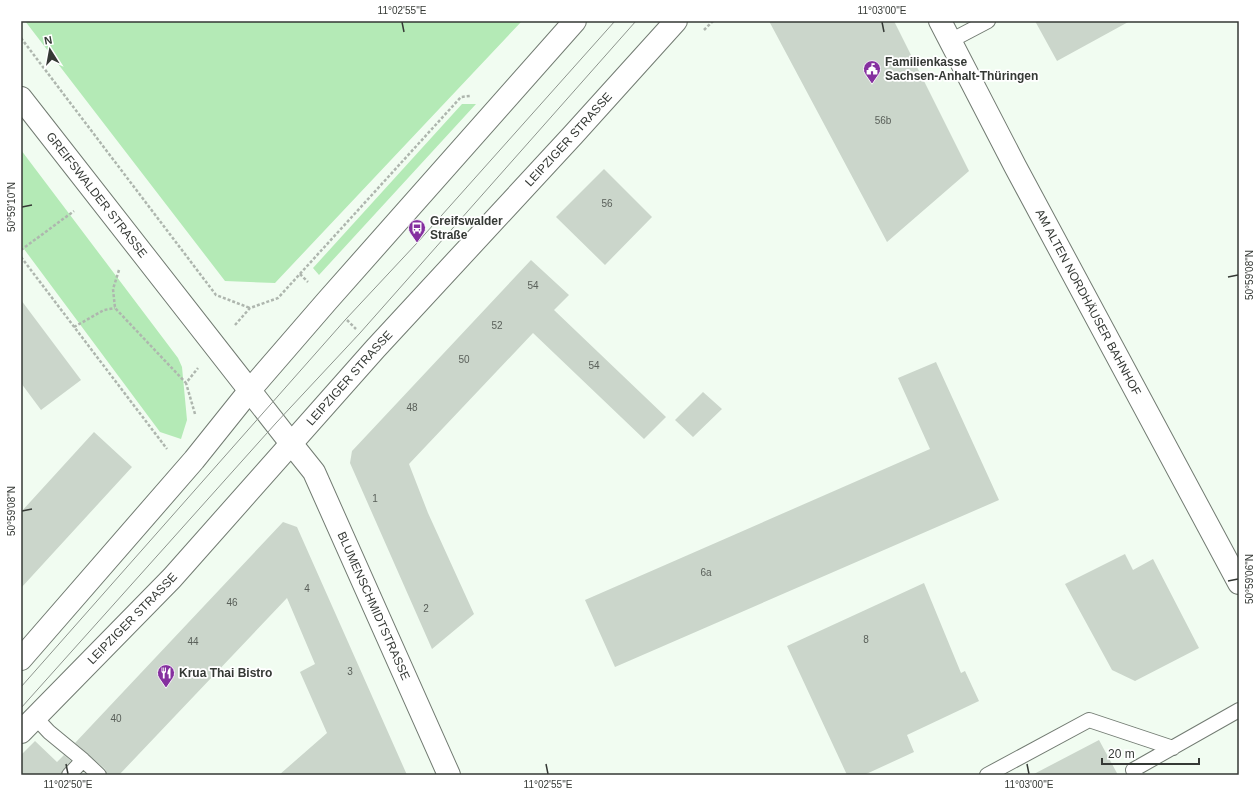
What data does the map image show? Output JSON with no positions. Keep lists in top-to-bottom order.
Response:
{
  "streets": {
    "main road": [
      "LEIPZIGER STRASSE",
      "GREIFSWALDER STRASSE",
      "AM ALTEN NORDHÄUSER BAHNHOF",
      "BLUMENSCHMIDTSTRASSE"
    ]
  },
  "crossings": [
    ["LEIPZIGER STRASSE", "GREIFSWALDER STRASSE"],
    ["LEIPZIGER STRASSE", "BLUMENSCHMIDTSTRASSE"],
    ["GREIFSWALDER STRASSE", "BLUMENSCHMIDTSTRASSE"]
  ],
  "places": {
    "public building": ["Familienkasse Sachsen-Anhalt-Thüringen"],
    "bus stop": ["Greifswalder Straße"],
    "restaurant": ["Krua Thai Bistro"]
  },
  "house_numbers": [
    "56b",
    "56",
    "54",
    "52",
    "50",
    "54",
    "48",
    "1",
    "6a",
    "4",
    "46",
    "2",
    "8",
    "44",
    "3",
    "40"
  ],
  "scale_bar": "20 m",
  "north": "top",
  "coordinates": [
    "11°02'55\"E",
    "11°03'00\"E",
    "50°59'10\"N",
    "50°59'08\"N",
    "50°59'06\"N",
    "11°02'50\"E"
  ]
}
